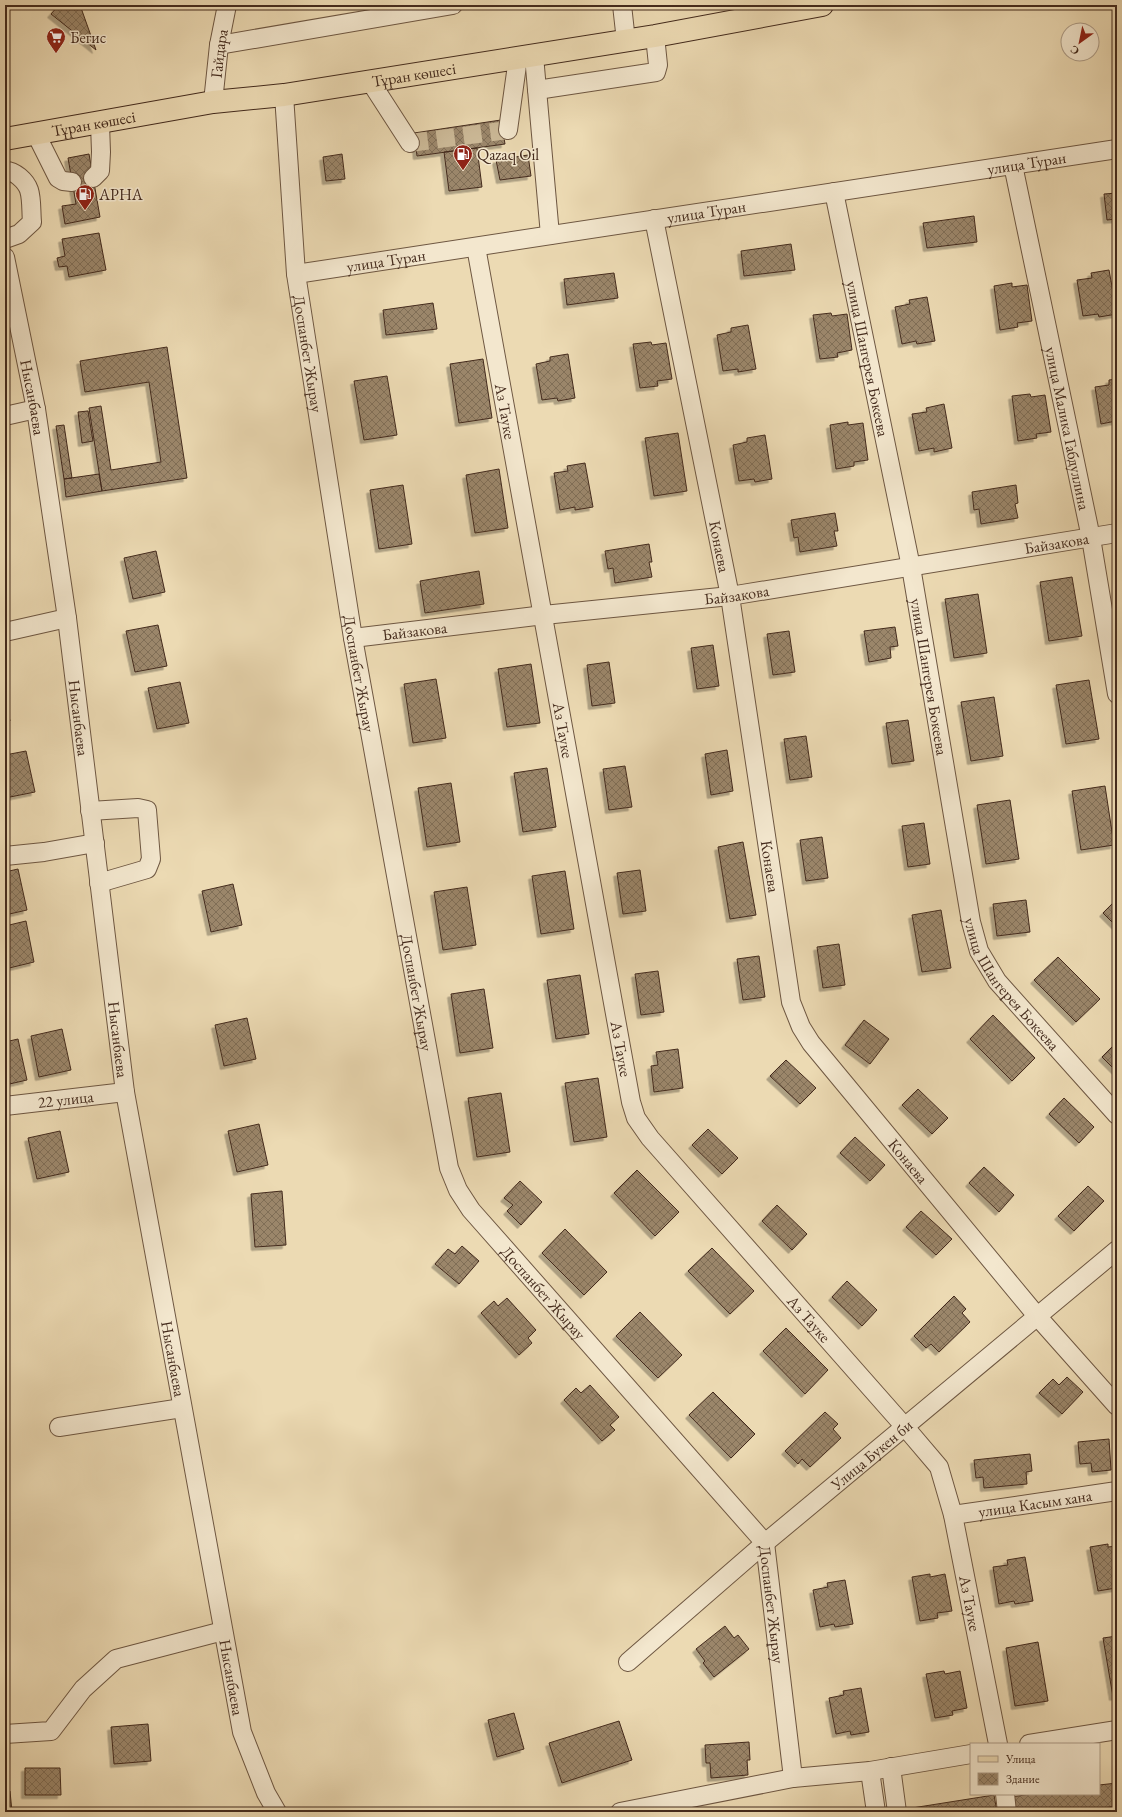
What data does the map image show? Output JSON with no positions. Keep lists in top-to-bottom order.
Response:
{
  "streets": {
    "main road": ["Тұран көшесі"],
    "street": [
      "Гайдара",
      "улица Туран",
      "Доспанбет Жырау",
      "улица Шангерея Бокеева",
      "Нысанбаева",
      "Аз Тауке",
      "улица Малика Габдуллина",
      "Байзакова",
      "Конаева",
      "22 улица",
      "Улица Букен би",
      "улица Касым хана"
    ]
  },
  "crossings": [
    ["Гайдара", "Тұран көшесі"],
    ["Тұран көшесі", "Доспанбет Жырау"],
    ["улица Туран", "Доспанбет Жырау"],
    ["улица Туран", "улица Шангерея Бокеева"],
    ["улица Туран", "Аз Тауке"],
    ["улица Туран", "улица Малика Габдуллина"],
    ["улица Туран", "Конаева"],
    ["Доспанбет Жырау", "Байзакова"],
    ["Доспанбет Жырау", "Улица Букен би"],
    ["улица Шангерея Бокеева", "Байзакова"],
    ["Нысанбаева", "22 улица"],
    ["Аз Тауке", "Байзакова"],
    ["Аз Тауке", "Улица Букен би"],
    ["Аз Тауке", "улица Касым хана"],
    ["улица Малика Габдуллина", "Байзакова"],
    ["Байзакова", "Конаева"],
    ["Конаева", "Улица Букен би"]
  ],
  "places": {
    "supermarket": ["Бегис"],
    "fuel station": ["Qazaq Oil", "АРНА"]
  },
  "legend": ["Улица", "Здание"],
  "north": "bottom left"
}
